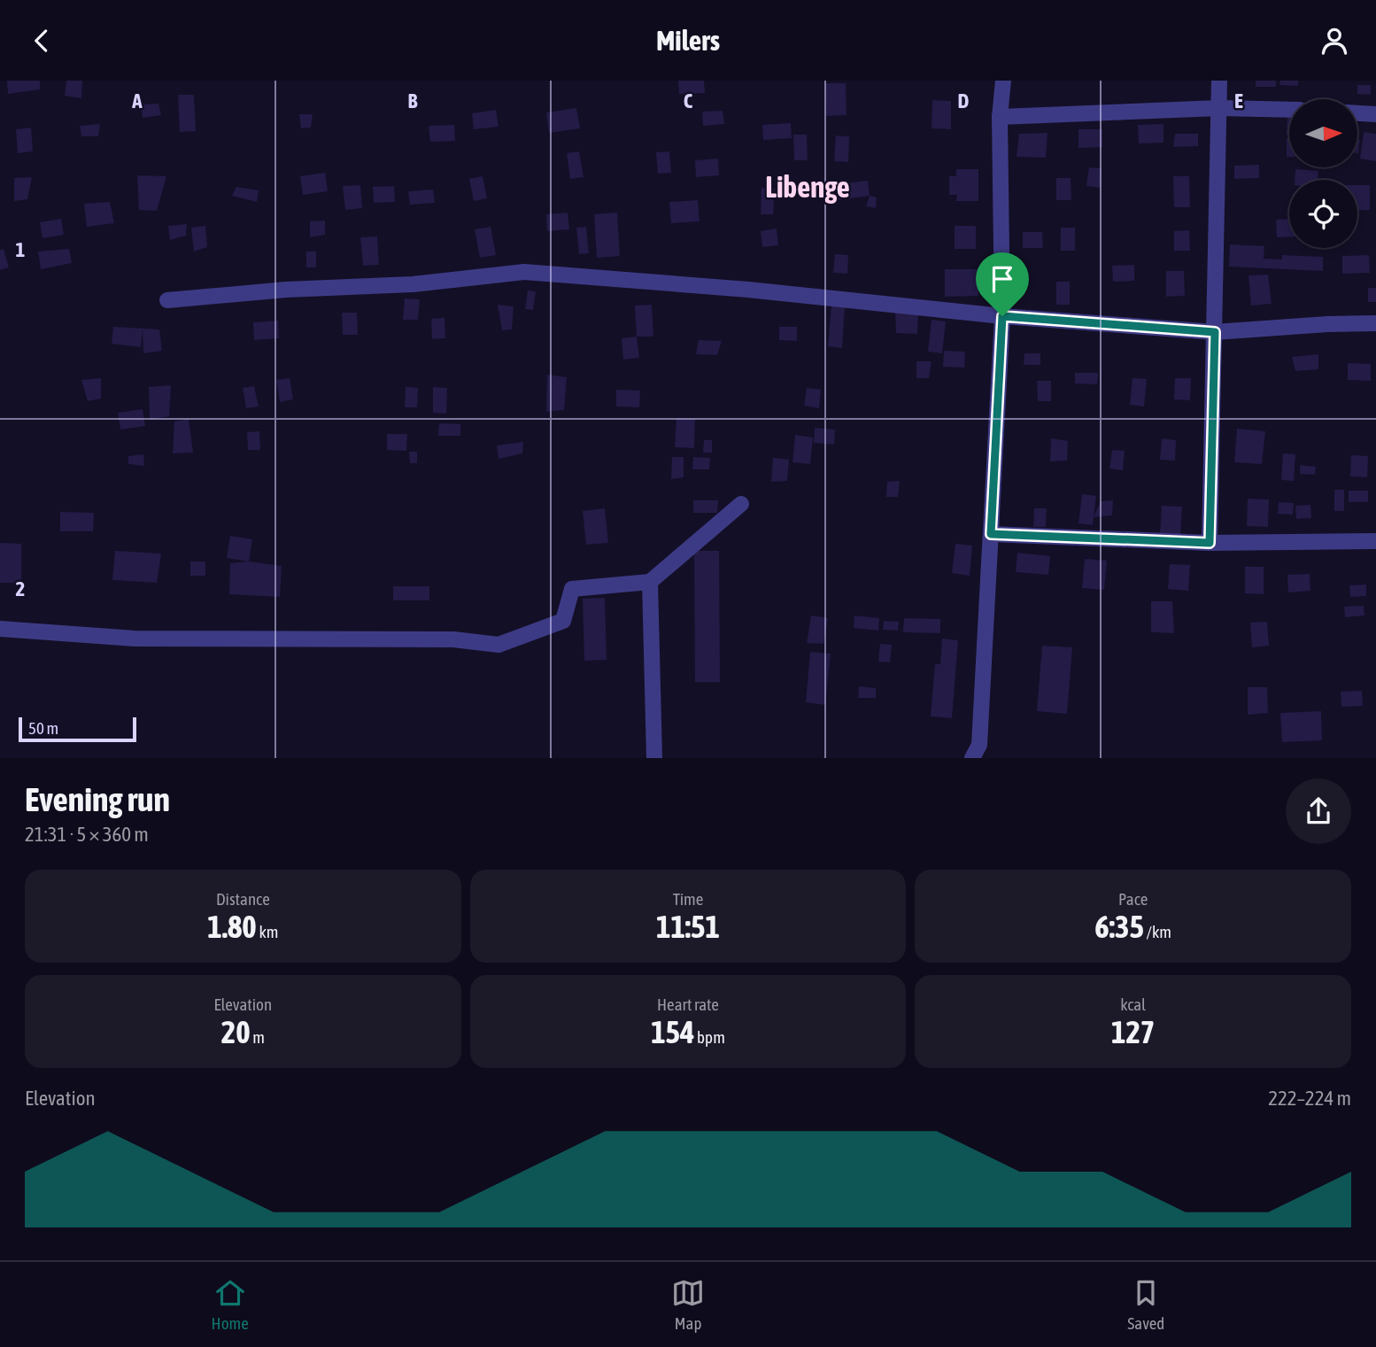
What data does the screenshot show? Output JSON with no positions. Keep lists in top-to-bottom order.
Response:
{
  "districts": ["Libenge"],
  "scale_bar": "50 m",
  "north": "right",
  "page": {
    "header": "Milers",
    "scale": "50 m",
    "heading": ["Evening run", "21:31 · 5 × 360 m"],
    "stats": [
      ["Distance", "1.80 km"],
      ["Time", "11:51"],
      ["Pace", "6:35 /km"],
      ["Elevation", "20 m"],
      ["Heart rate", "154 bpm"],
      ["kcal", "127"]
    ],
    "chart": ["Elevation", "222–224 m"],
    "tabs": ["Home", "Map", "Saved"]
  },
  "grid": {
    "columns": [
      "A",
      "B",
      "C",
      "D",
      "E"
    ],
    "rows": ["1", "2"]
  }
}
